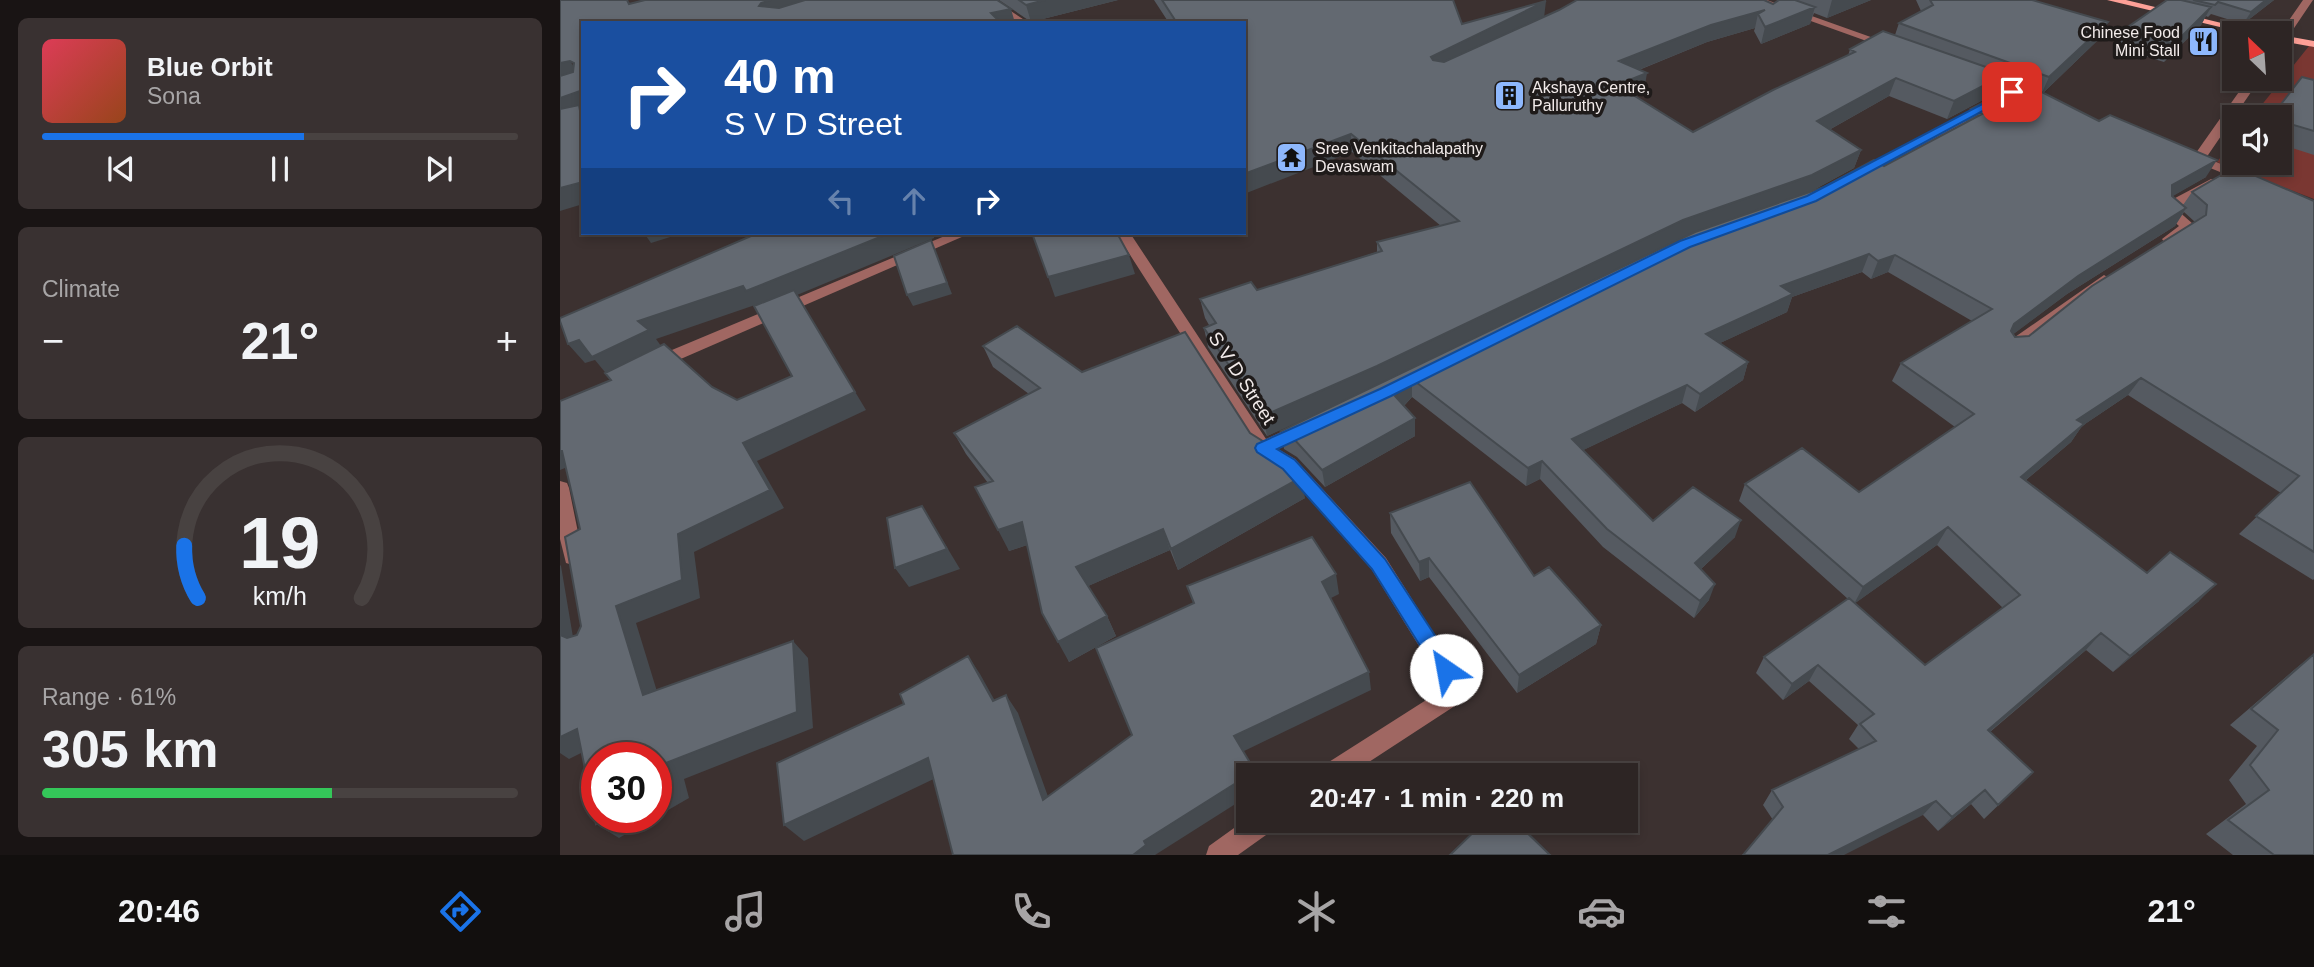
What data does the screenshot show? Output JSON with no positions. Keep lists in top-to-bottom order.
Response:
{
  "streets": {
    "street": ["S V D Street"]
  },
  "places": {
    "restaurant": ["Chinese Food Mini Stall"],
    "building": ["Akshaya Centre, Palluruthy"],
    "temple": ["Sree Venkitachalapathy Devaswam"]
  },
  "north": "top left",
  "page": {
    "turn": ["40 m", "S V D Street"],
    "song": ["Blue Orbit", "Sona"],
    "tile": [
      "Climate",
      ["Range · 61%", "305 km"]
    ],
    "heat": ["−", "21°", "+"],
    "limit": "30",
    "trip": "20:47 · 1 min · 220 m",
    "tabs": ["20:46", "21°"],
    "gauge": ["19", "km/h"]
  }
}
